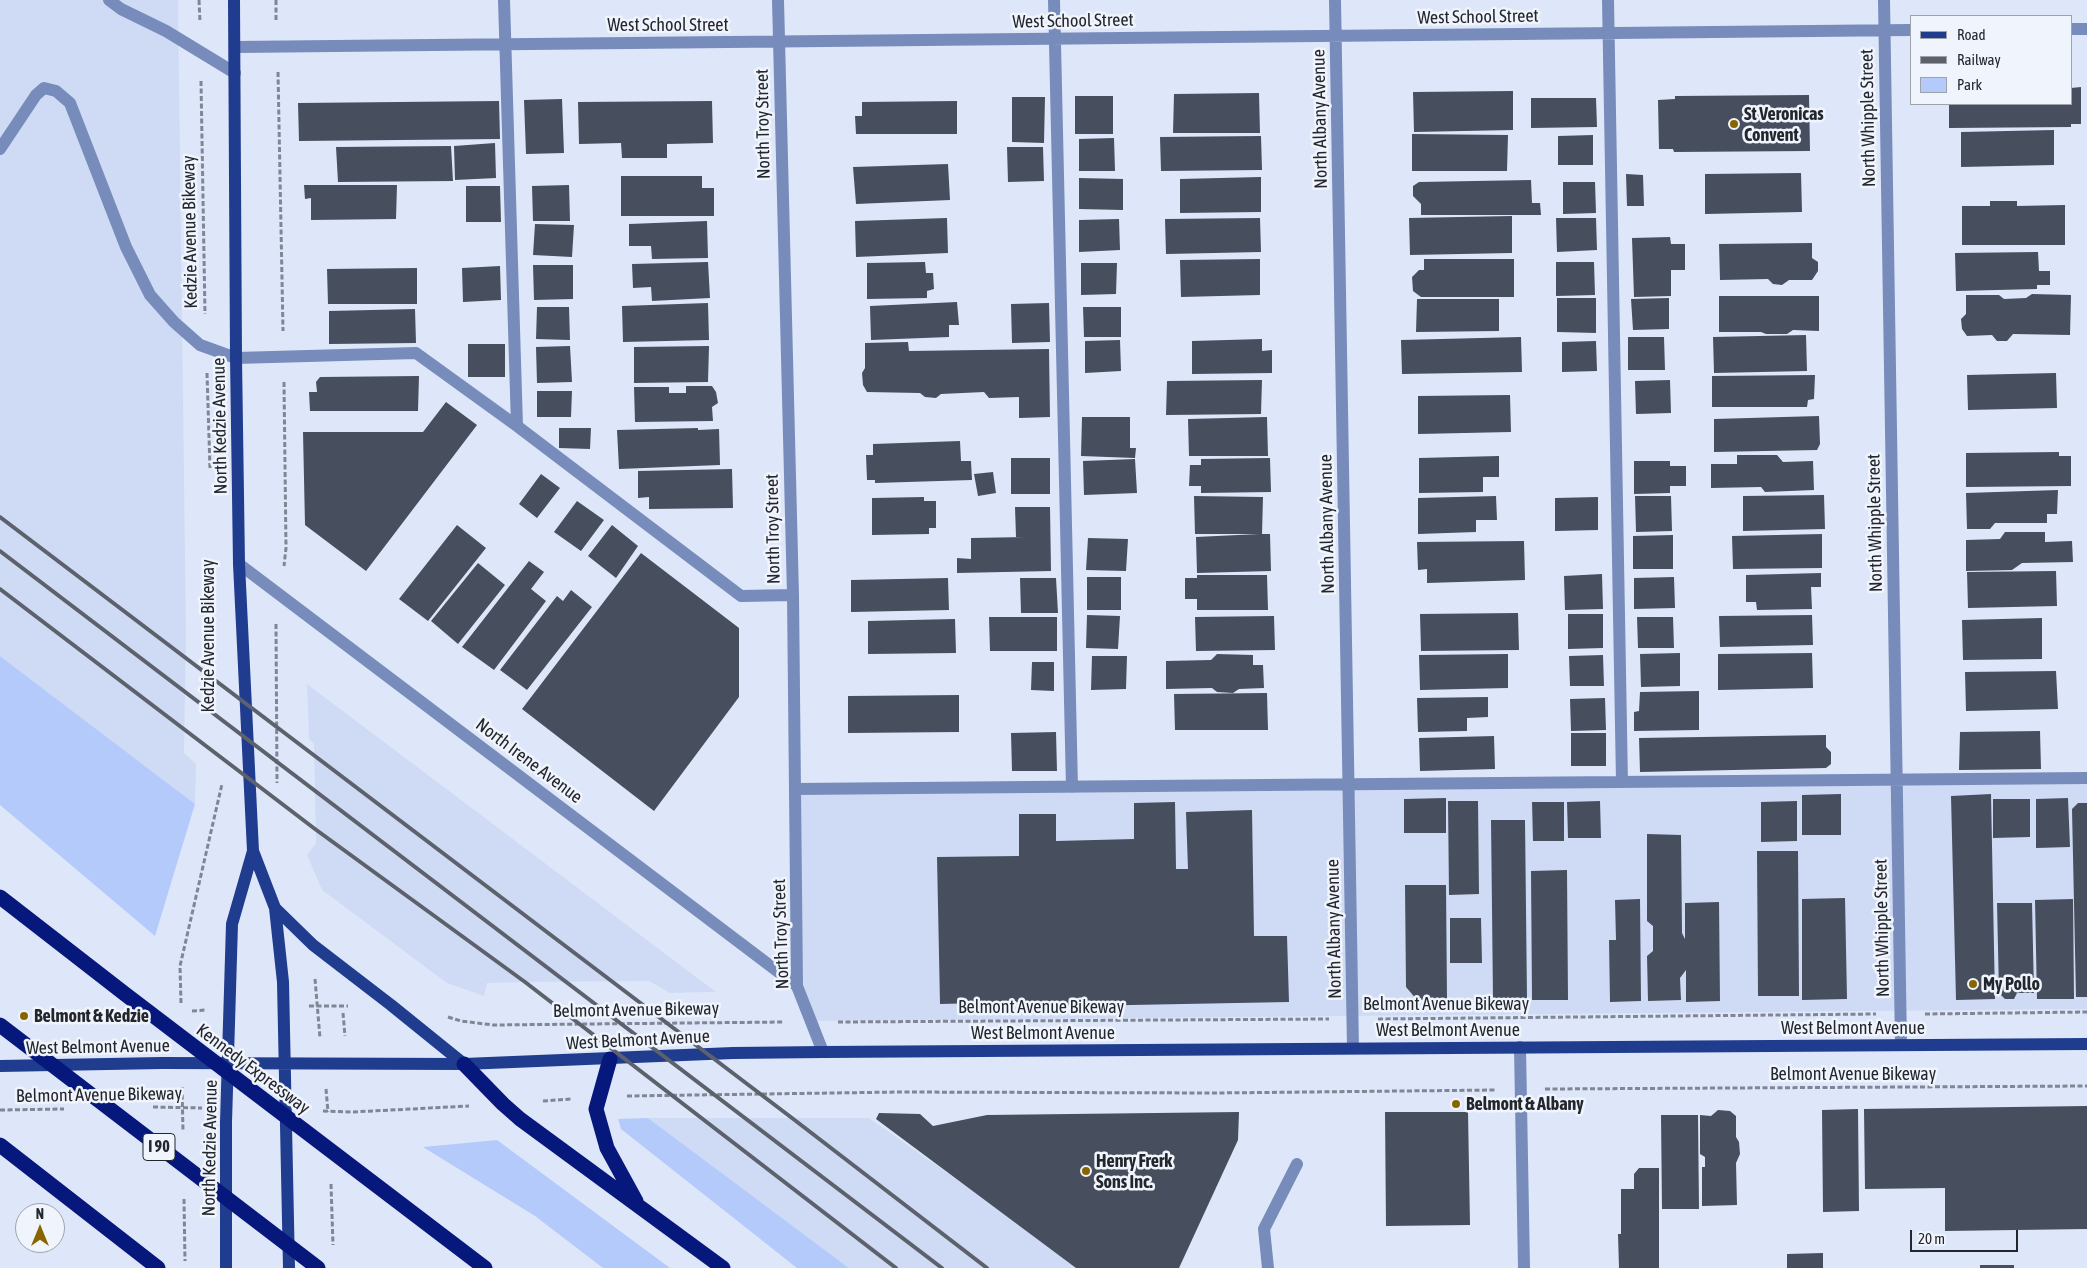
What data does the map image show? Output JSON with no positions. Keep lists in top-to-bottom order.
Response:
{
  "streets": {
    "highway": ["Kennedy Expressway", "I 90"],
    "main road": ["North Kedzie Avenue", "West Belmont Avenue"],
    "street": [
      "West School Street",
      "North Whipple Street",
      "North Albany Avenue",
      "North Troy Street",
      "North Irene Avenue"
    ],
    "path": ["Kedzie Avenue Bikeway", "Belmont Avenue Bikeway"]
  },
  "crossings": [
    ["West School Street", "North Whipple Street"],
    ["West School Street", "North Albany Avenue"],
    ["West School Street", "North Troy Street"],
    ["West School Street", "North Kedzie Avenue"],
    ["North Whipple Street", "Belmont Avenue Bikeway"],
    ["North Whipple Street", "West Belmont Avenue"],
    ["North Albany Avenue", "Belmont Avenue Bikeway"],
    ["North Albany Avenue", "West Belmont Avenue"],
    ["North Troy Street", "North Irene Avenue"],
    ["North Troy Street", "Belmont Avenue Bikeway"],
    ["North Troy Street", "West Belmont Avenue"],
    ["North Kedzie Avenue", "North Irene Avenue"],
    ["North Kedzie Avenue", "Belmont Avenue Bikeway"],
    ["North Kedzie Avenue", "West Belmont Avenue"]
  ],
  "places": [
    "St Veronicas Convent",
    "My Pollo",
    "Belmont & Kedzie",
    "Belmont & Albany",
    "Henry Frerk Sons Inc."
  ],
  "legend": ["Road", "Railway", "Park"],
  "scale_bar": "20 m",
  "north": "top"
}
